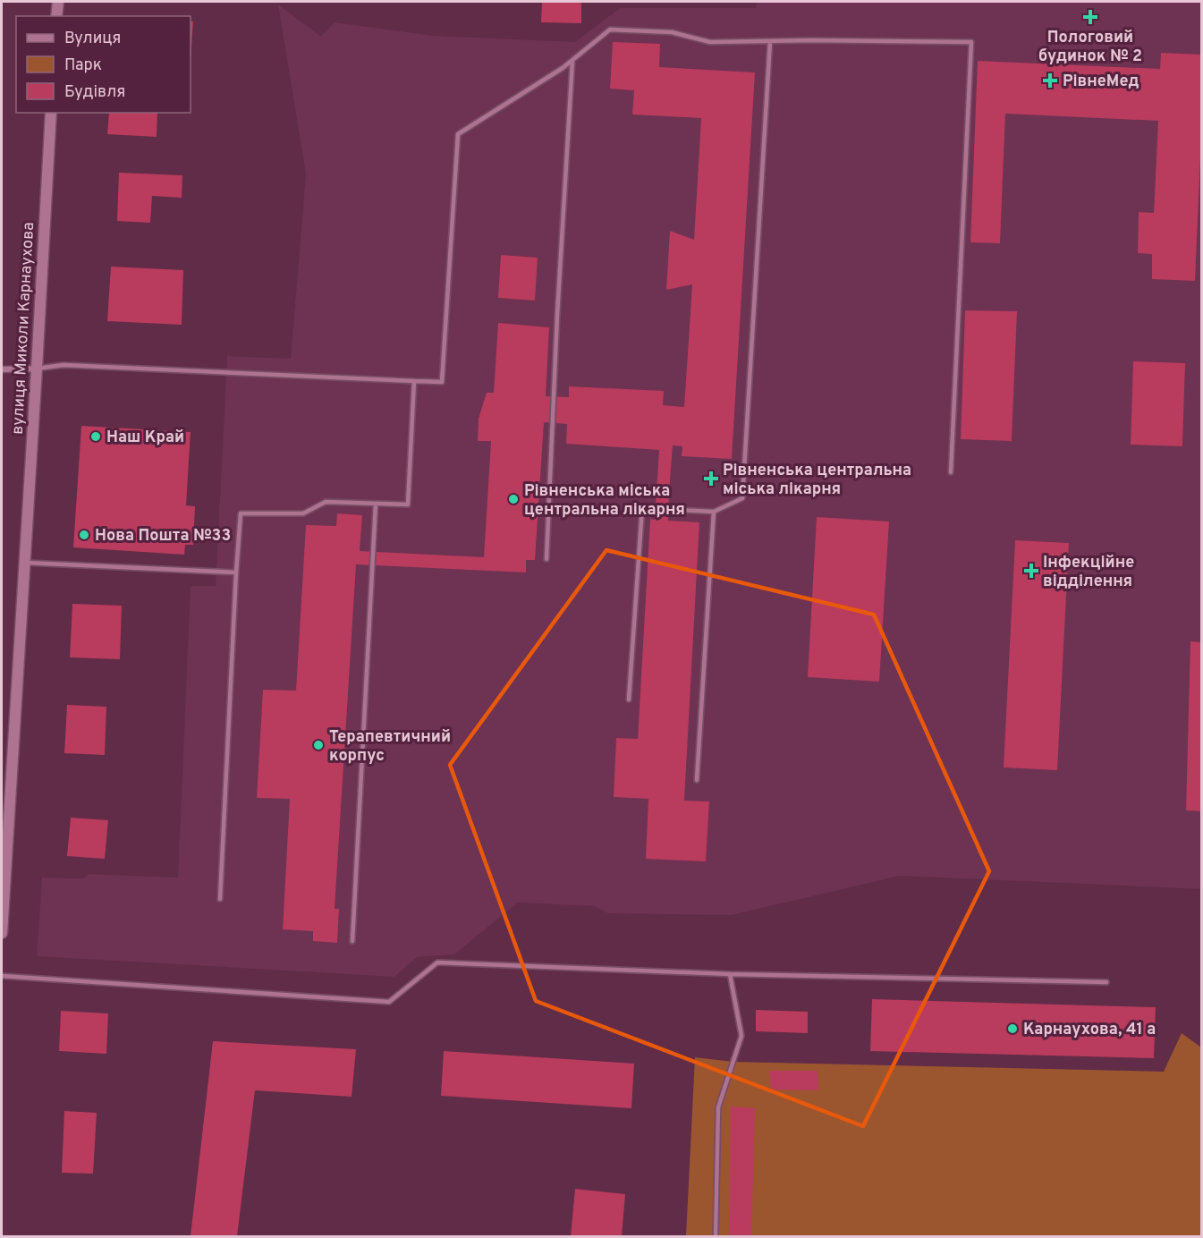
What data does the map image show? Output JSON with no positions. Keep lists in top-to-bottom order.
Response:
{
  "streets": {
    "main road": ["вулиця Миколи Карнаухова"]
  },
  "places": {
    "health": [
      "Пологовий будинок № 2",
      "РівнеМед",
      "Рівненська центральна міська лікарня",
      "Інфекційне відділення"
    ],
    "other": [
      "Наш Край",
      "Рівненська міська центральна лікарня",
      "Нова Пошта №33",
      "Терапевтичний корпус",
      "Карнаухова, 41 а"
    ]
  },
  "legend": ["Вулиця", "Парк", "Будівля"]
}
